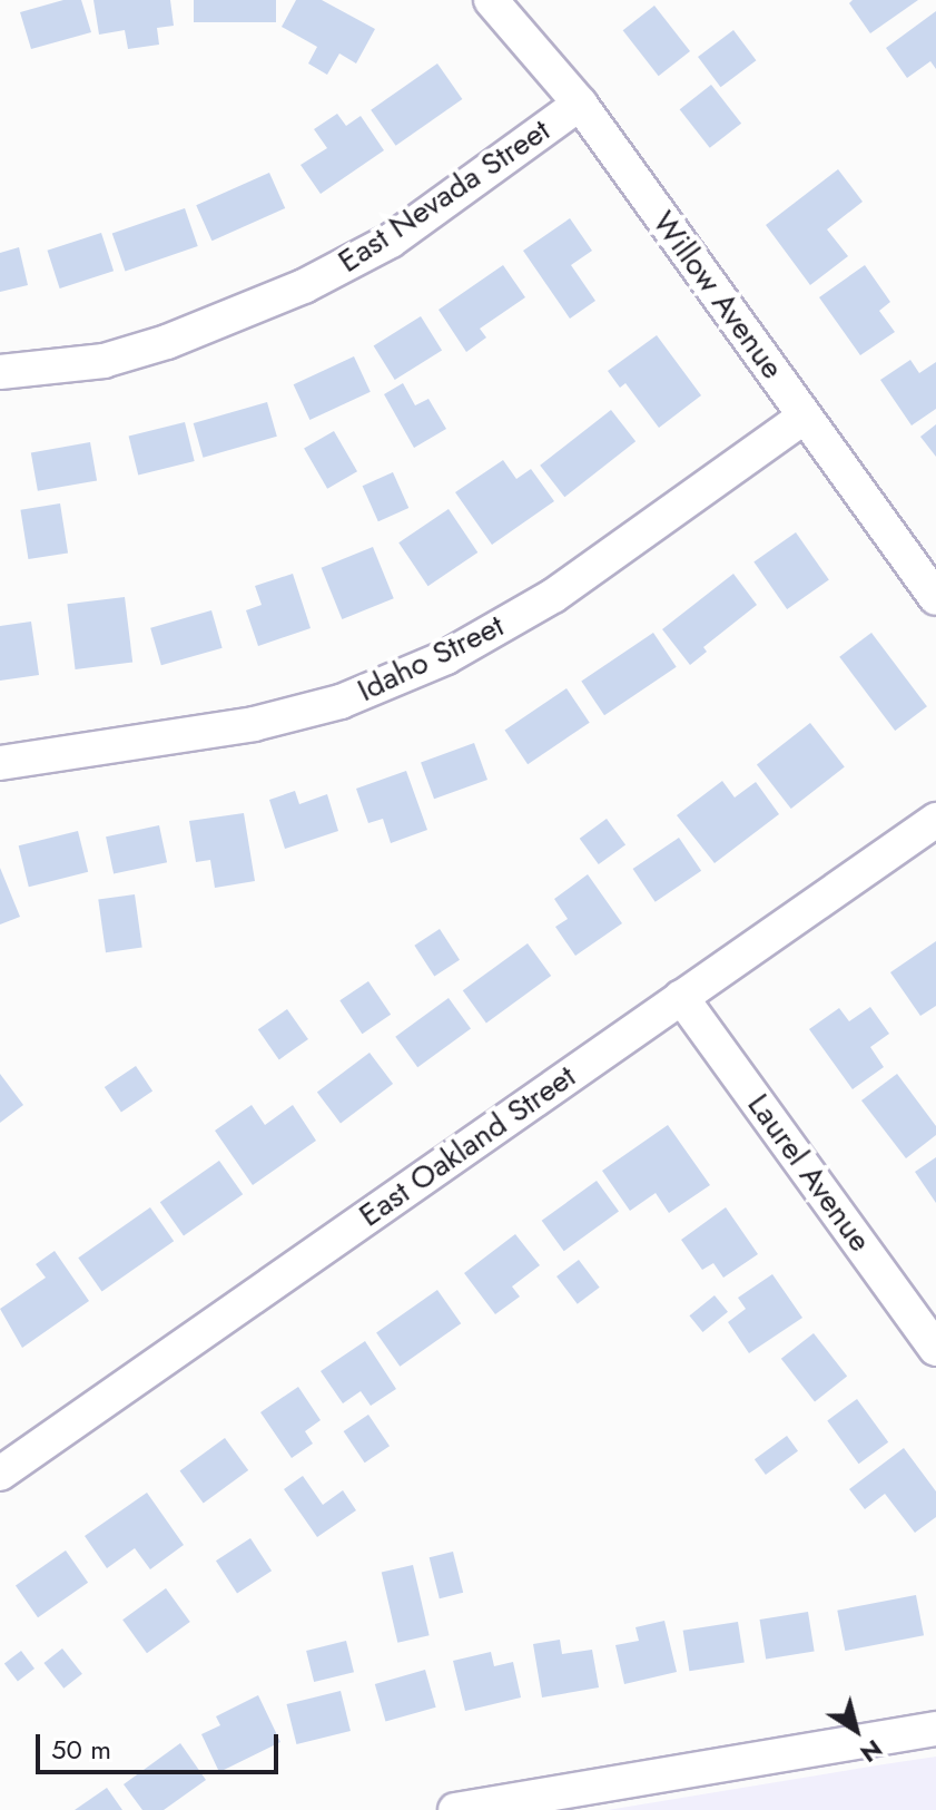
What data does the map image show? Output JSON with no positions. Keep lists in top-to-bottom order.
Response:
{
  "streets": {
    "street": [
      "East Nevada Street",
      "Willow Avenue",
      "Idaho Street",
      "East Oakland Street",
      "Laurel Avenue"
    ]
  },
  "crossings": [
    ["East Nevada Street", "Willow Avenue"],
    ["Willow Avenue", "Idaho Street"],
    ["East Oakland Street", "Laurel Avenue"]
  ],
  "scale_bar": "50 m",
  "north": "bottom right"
}
